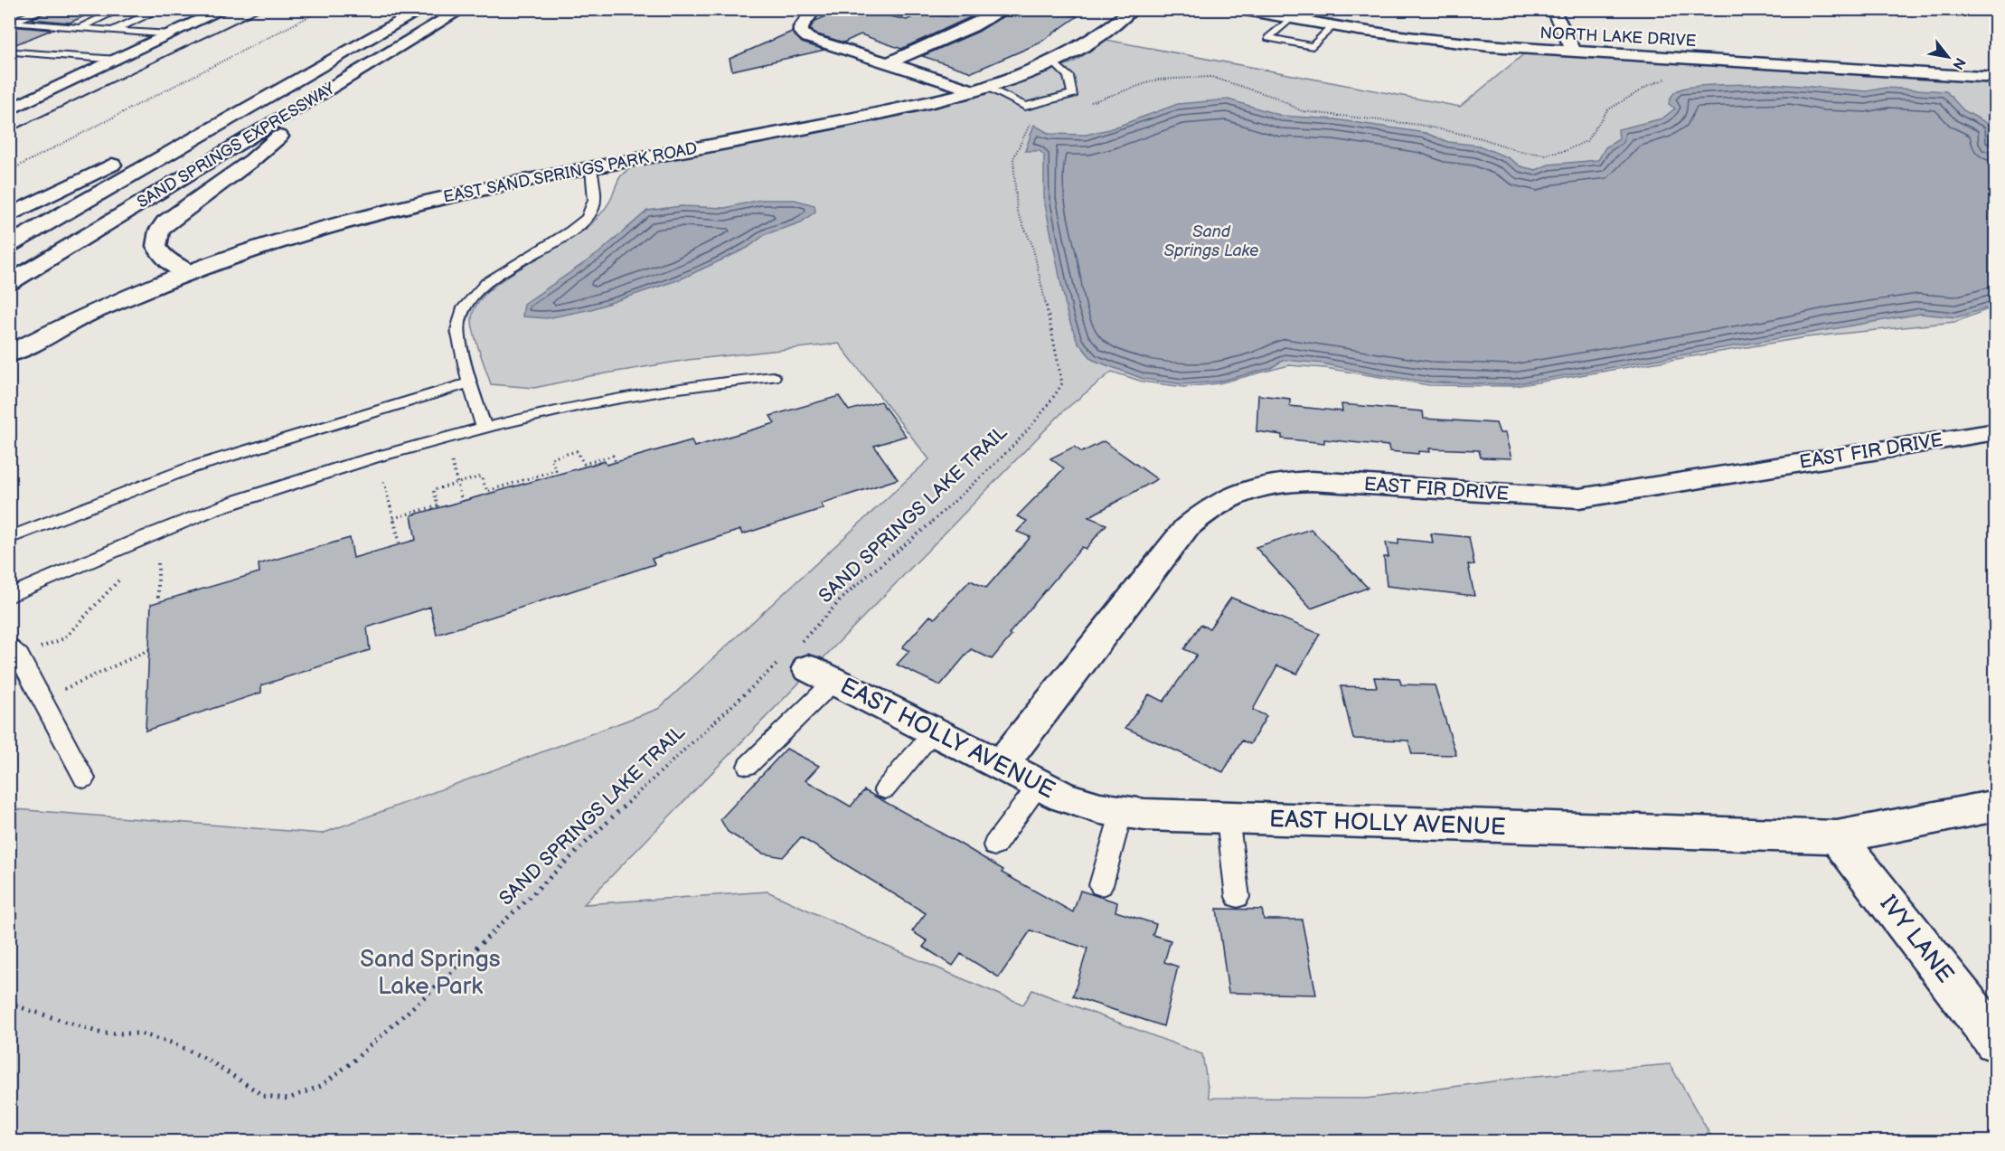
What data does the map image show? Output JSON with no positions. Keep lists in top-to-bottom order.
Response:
{
  "streets": {
    "main road": [
      "NORTH LAKE DRIVE",
      "SAND SPRINGS EXPRESSWAY",
      "EAST SAND SPRINGS PARK ROAD",
      "EAST FIR DRIVE",
      "EAST HOLLY AVENUE",
      "IVY LANE"
    ],
    "path": ["SAND SPRINGS LAKE TRAIL"]
  },
  "crossings": [
    ["EAST FIR DRIVE", "EAST HOLLY AVENUE"],
    ["SAND SPRINGS LAKE TRAIL", "EAST HOLLY AVENUE"],
    ["EAST HOLLY AVENUE", "IVY LANE"]
  ],
  "water": ["Sand Springs Lake"],
  "parks": ["Sand Springs Lake Park"],
  "north": "bottom right"
}
